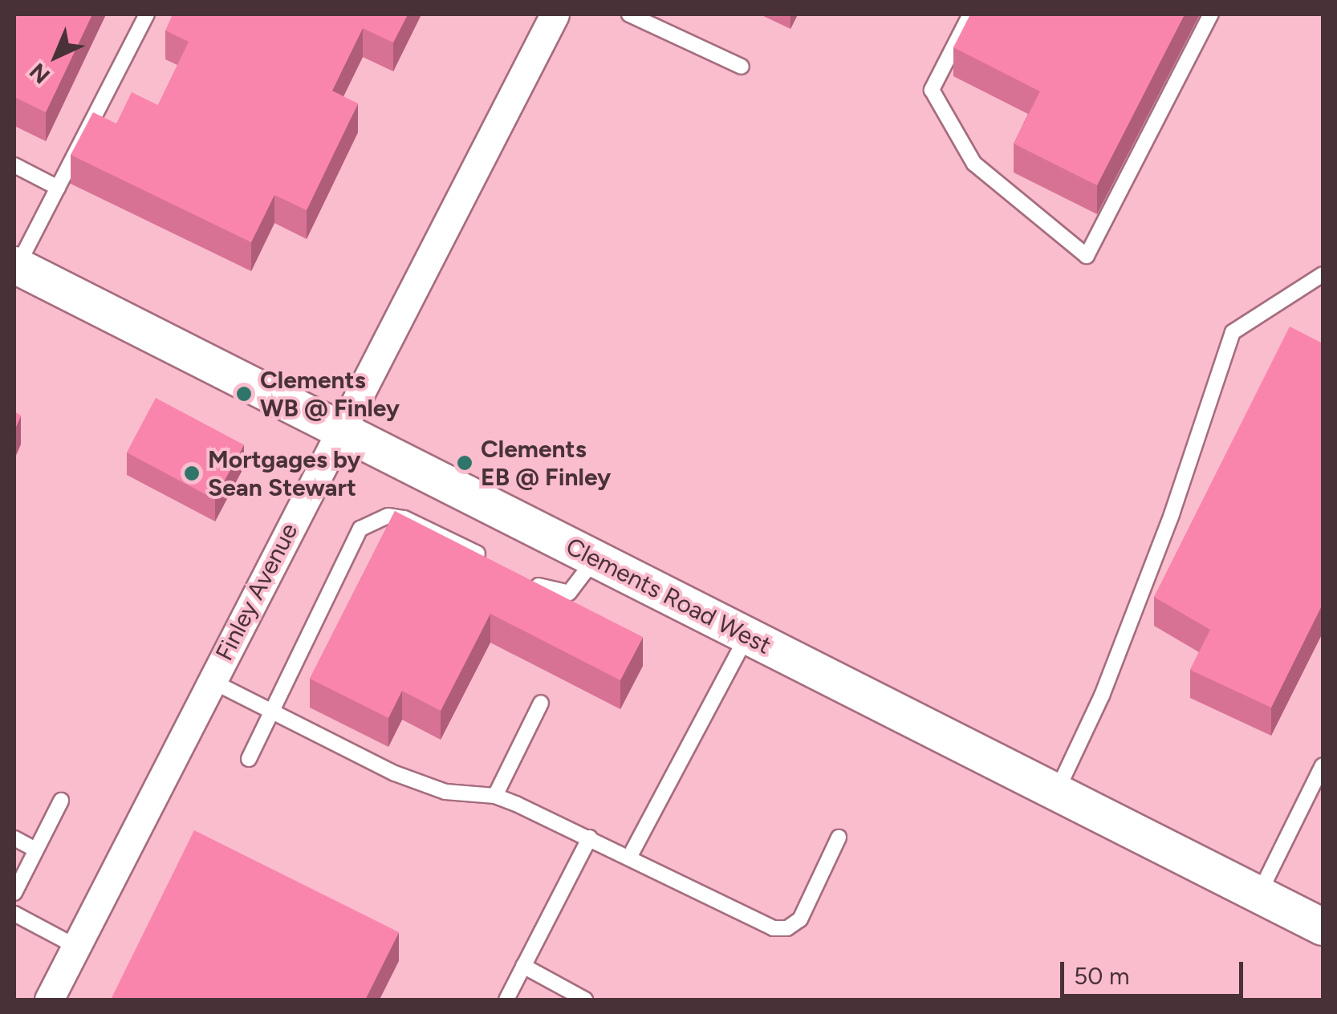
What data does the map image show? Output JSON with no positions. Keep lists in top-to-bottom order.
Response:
{
  "streets": {
    "street": ["Finley Avenue", "Clements Road West"]
  },
  "crossings": [
    ["Finley Avenue", "Clements Road West"]
  ],
  "places": ["Clements WB @ Finley", "Clements EB @ Finley", "Mortgages by Sean Stewart"],
  "scale_bar": "50 m",
  "north": "bottom left"
}
